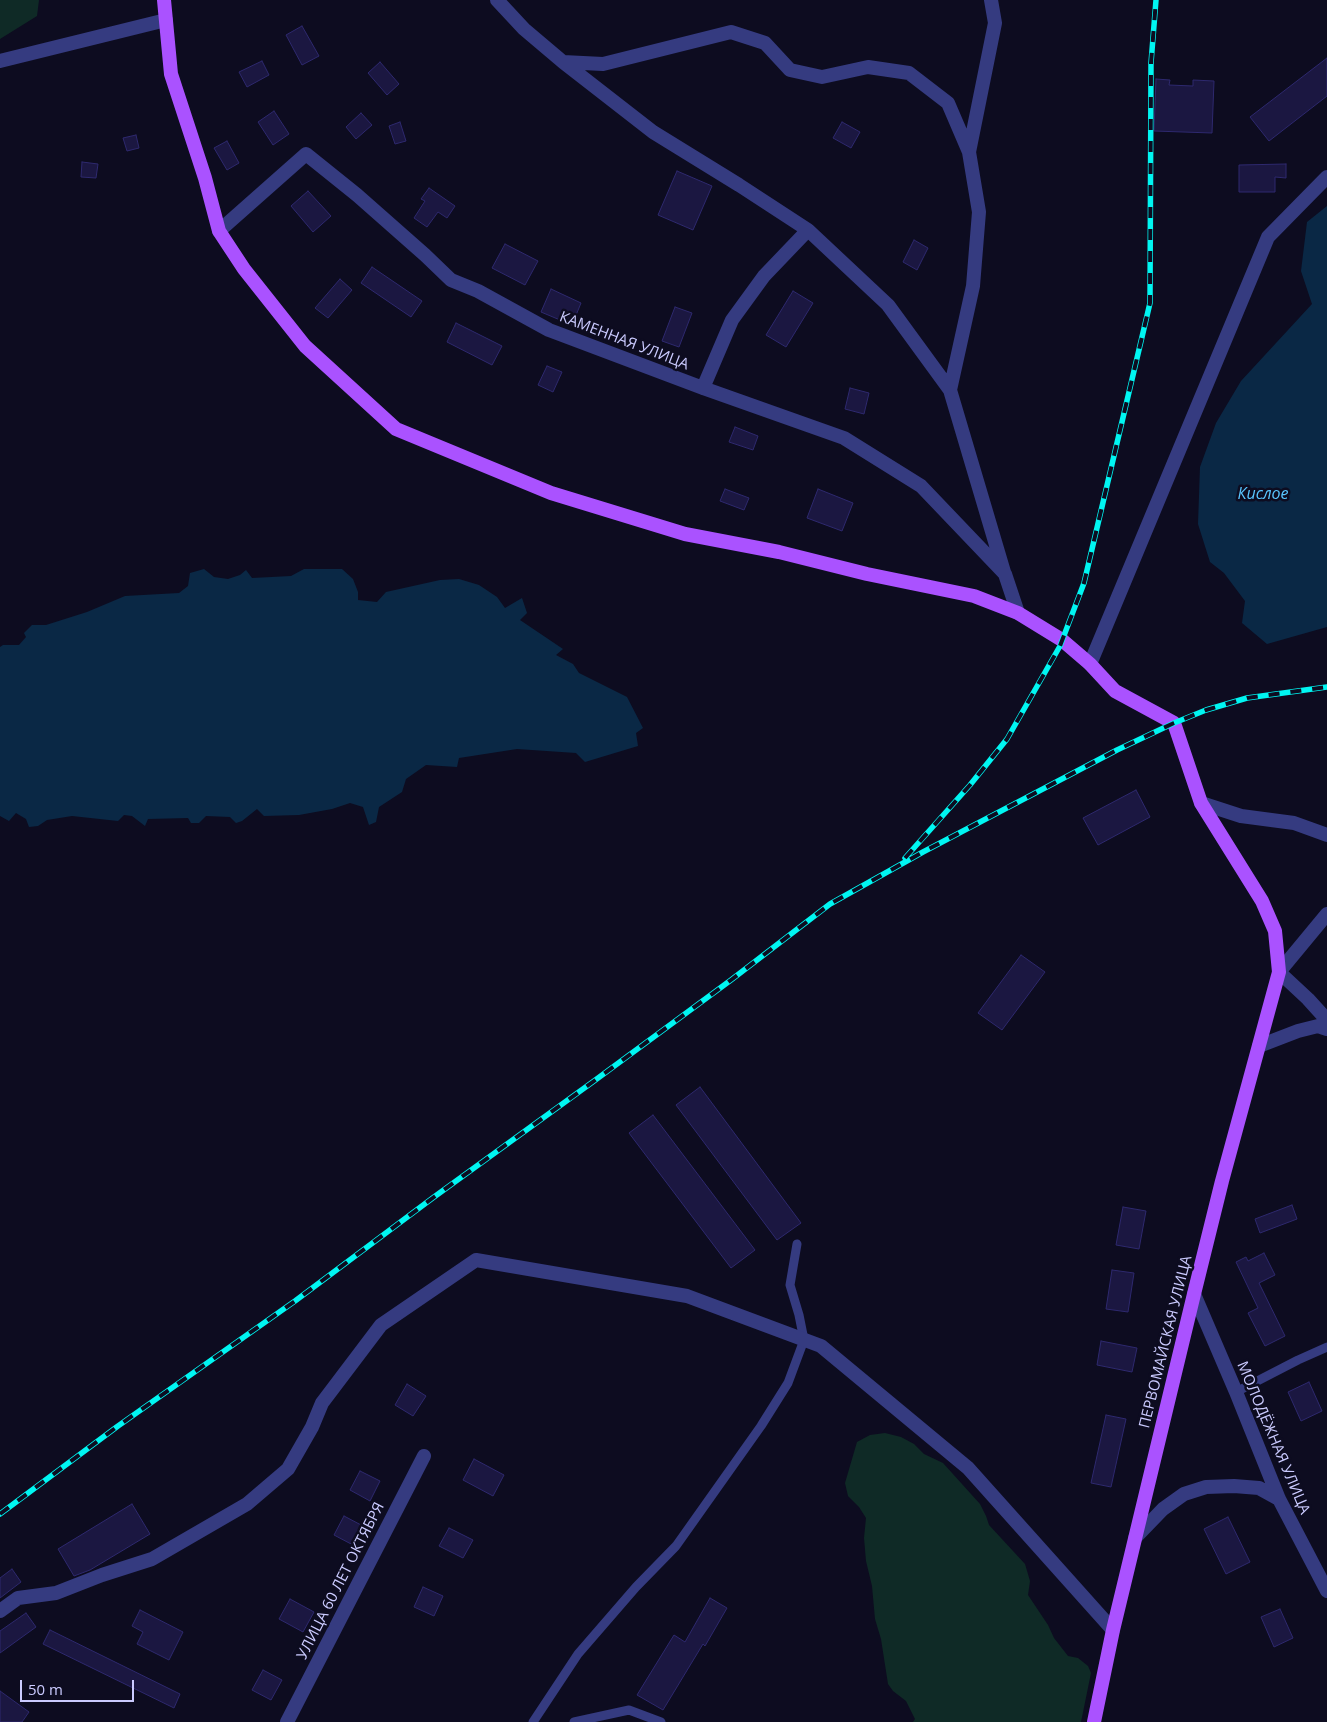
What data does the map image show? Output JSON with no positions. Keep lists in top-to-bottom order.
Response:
{
  "streets": {
    "main road": ["ПЕРВОМАЙСКАЯ УЛИЦА"],
    "street": ["КАМЕННАЯ УЛИЦА", "МОЛОДЁЖНАЯ УЛИЦА", "УЛИЦА 60 ЛЕТ ОКТЯБРЯ"]
  },
  "crossings": [
    ["ПЕРВОМАЙСКАЯ УЛИЦА", "МОЛОДЁЖНАЯ УЛИЦА"]
  ],
  "water": ["Кислое"],
  "scale_bar": "50 m"
}
